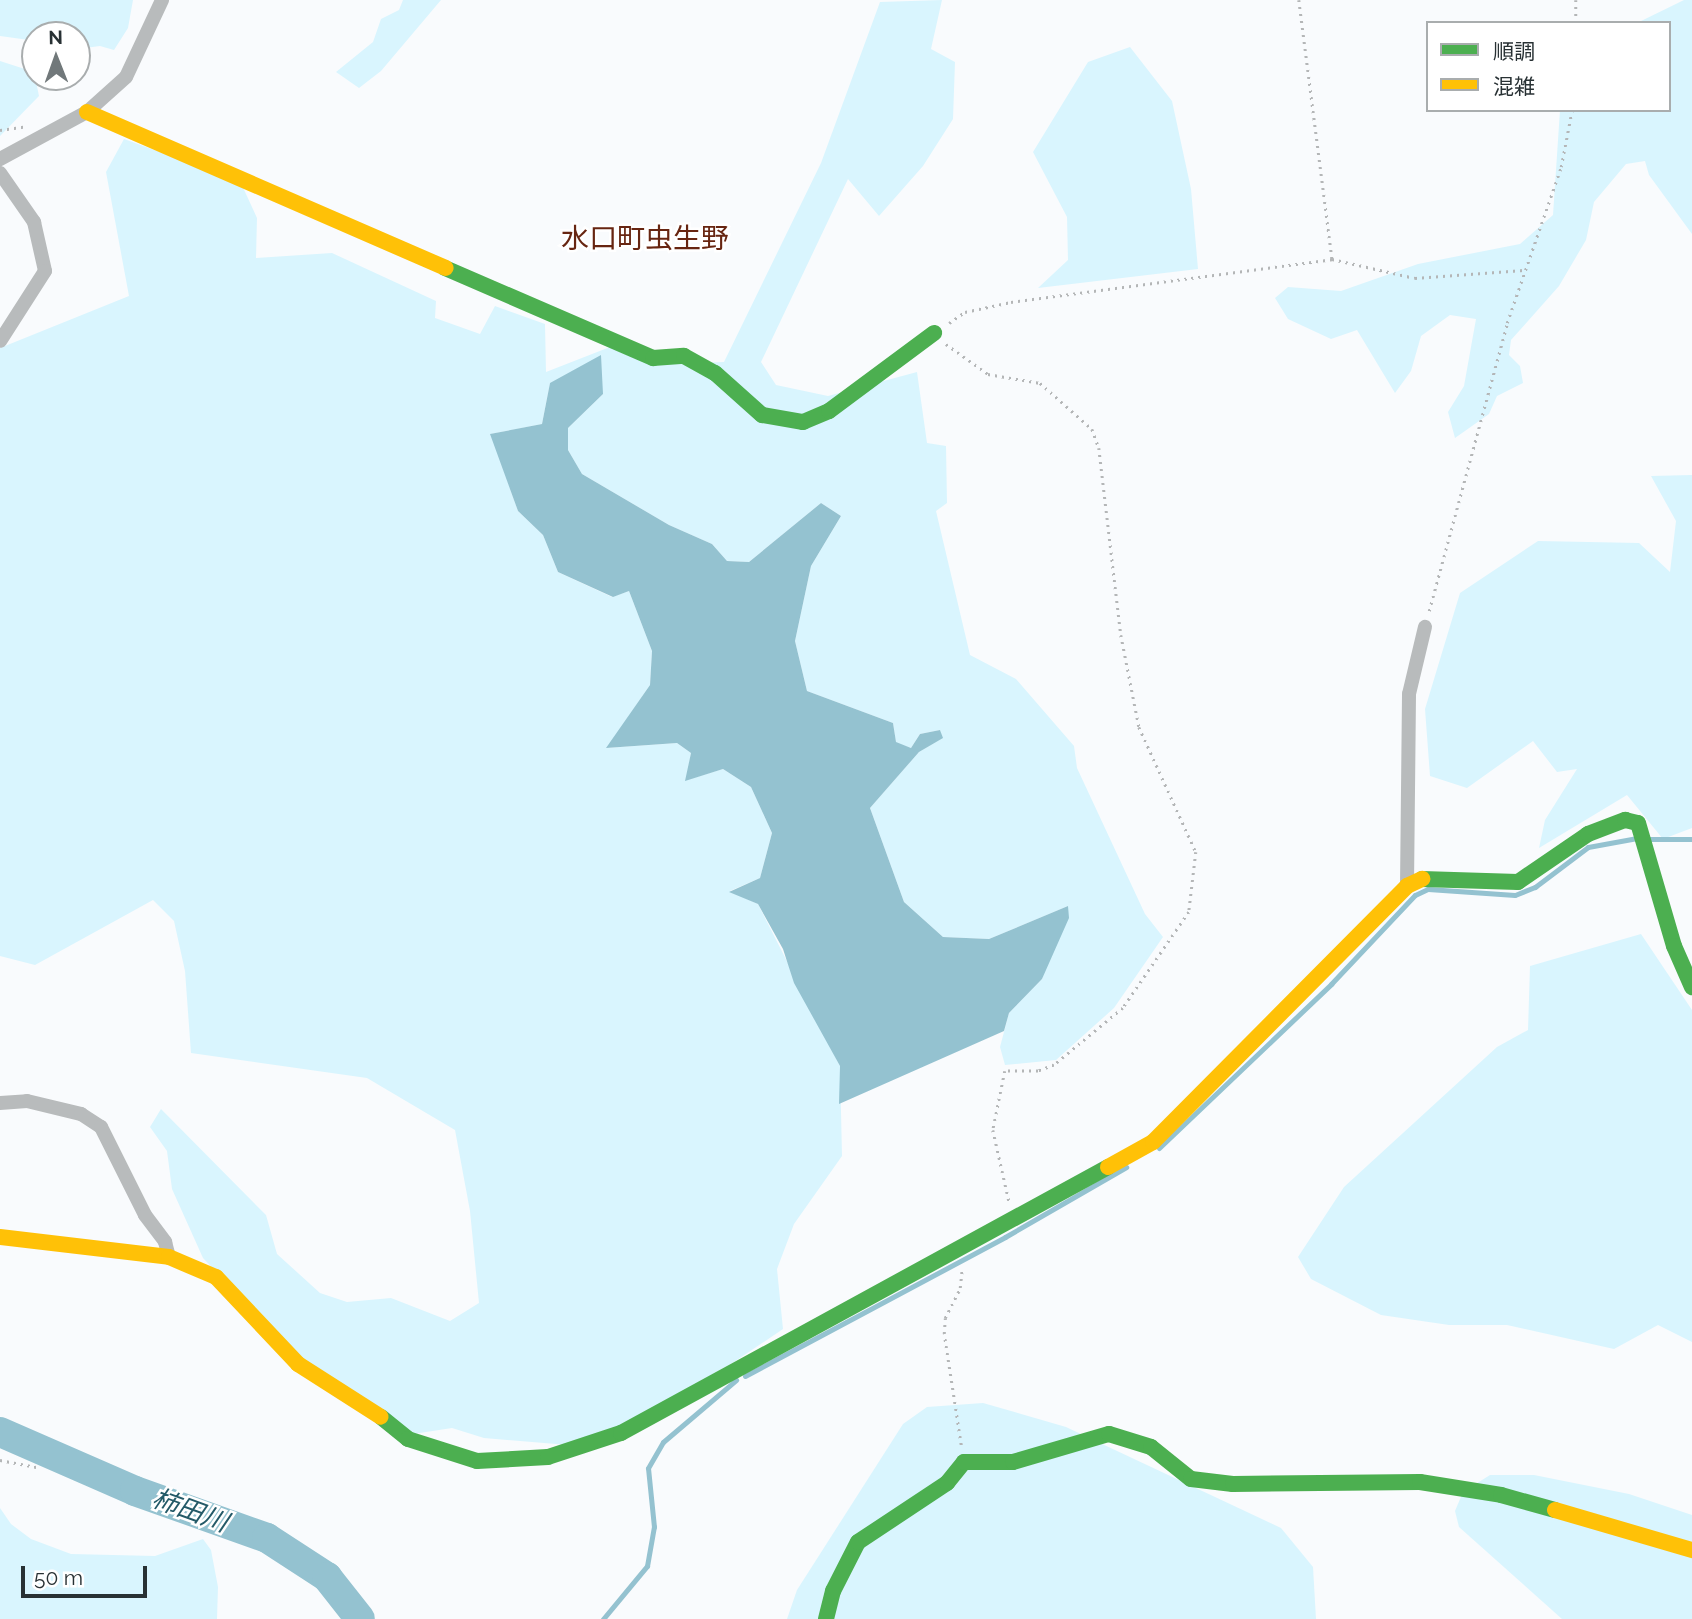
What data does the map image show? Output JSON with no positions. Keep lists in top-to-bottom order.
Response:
{
  "districts": ["水口町虫生野"],
  "water": ["柿田川"],
  "legend": ["順調", "混雑"],
  "scale_bar": "50 m",
  "north": "top"
}
